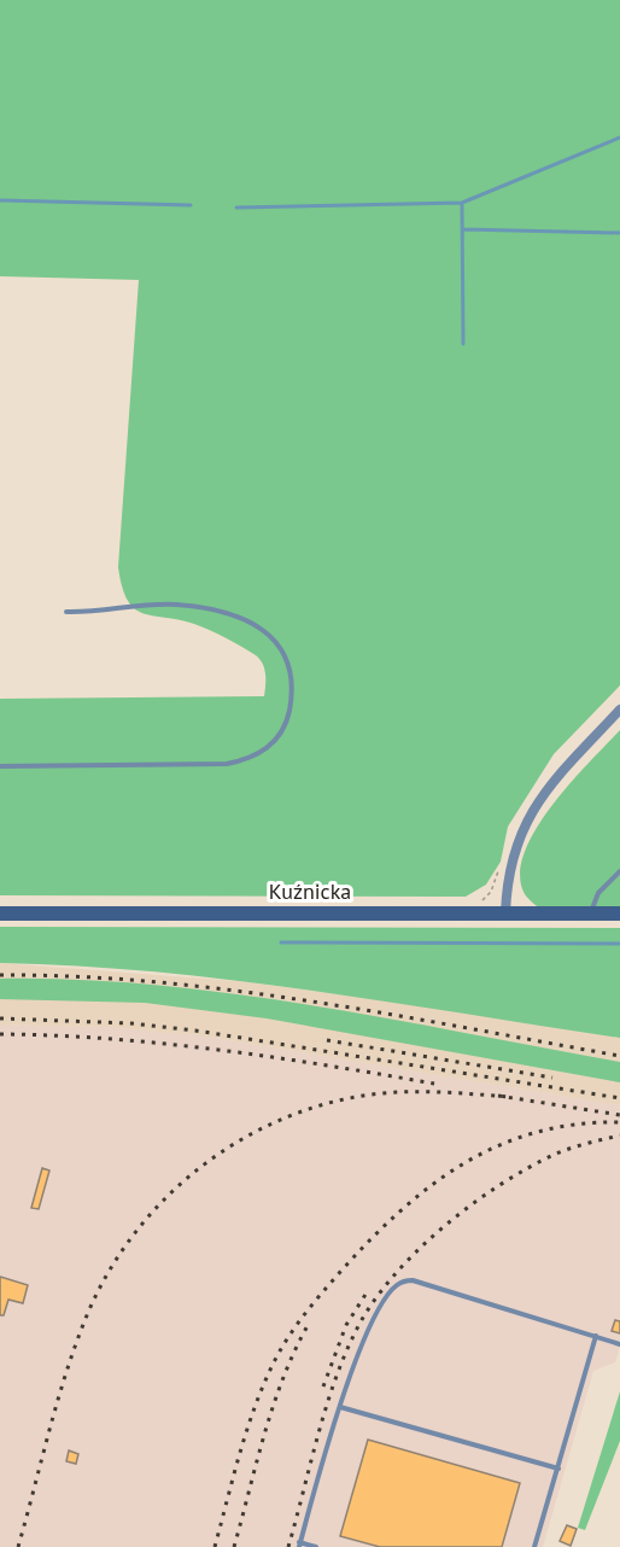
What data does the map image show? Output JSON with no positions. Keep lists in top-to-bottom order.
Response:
{
  "streets": {
    "street": ["Kuźnicka"]
  }
}
